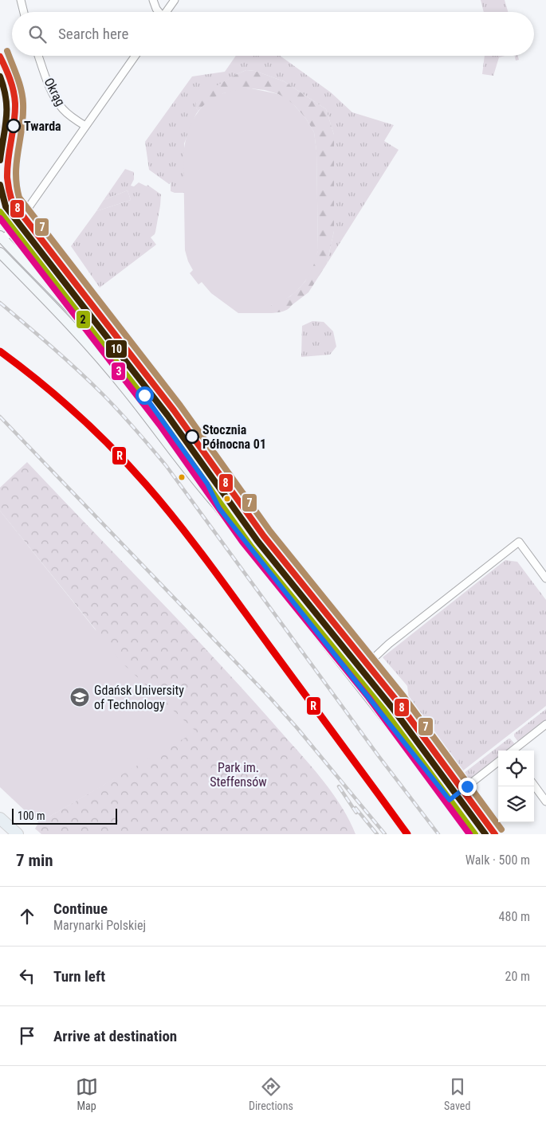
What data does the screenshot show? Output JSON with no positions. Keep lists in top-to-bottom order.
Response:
{
  "streets": {
    "street": ["Okrąg"]
  },
  "parks": ["Park im. Steffensów"],
  "places": {
    "other": ["Twarda", "Stocznia Północna 01"],
    "school or university": ["Gdańsk University of Technology"]
  },
  "lines": [
    "tram line 7",
    "transit line 8",
    "transit line 10",
    "transit line 2",
    "transit line 3",
    "transit line R"
  ],
  "scale_bar": "100 m",
  "page": {
    "search": "Search here",
    "scale": "100 m",
    "heading": ["7 min", "Walk · 500 m"],
    "list": [
      ["Continue", "Marynarki Polskiej", "480 m"],
      ["Turn left", "20 m"],
      "Arrive at destination"
    ],
    "nav": ["Map", "Directions", "Saved"]
  }
}
